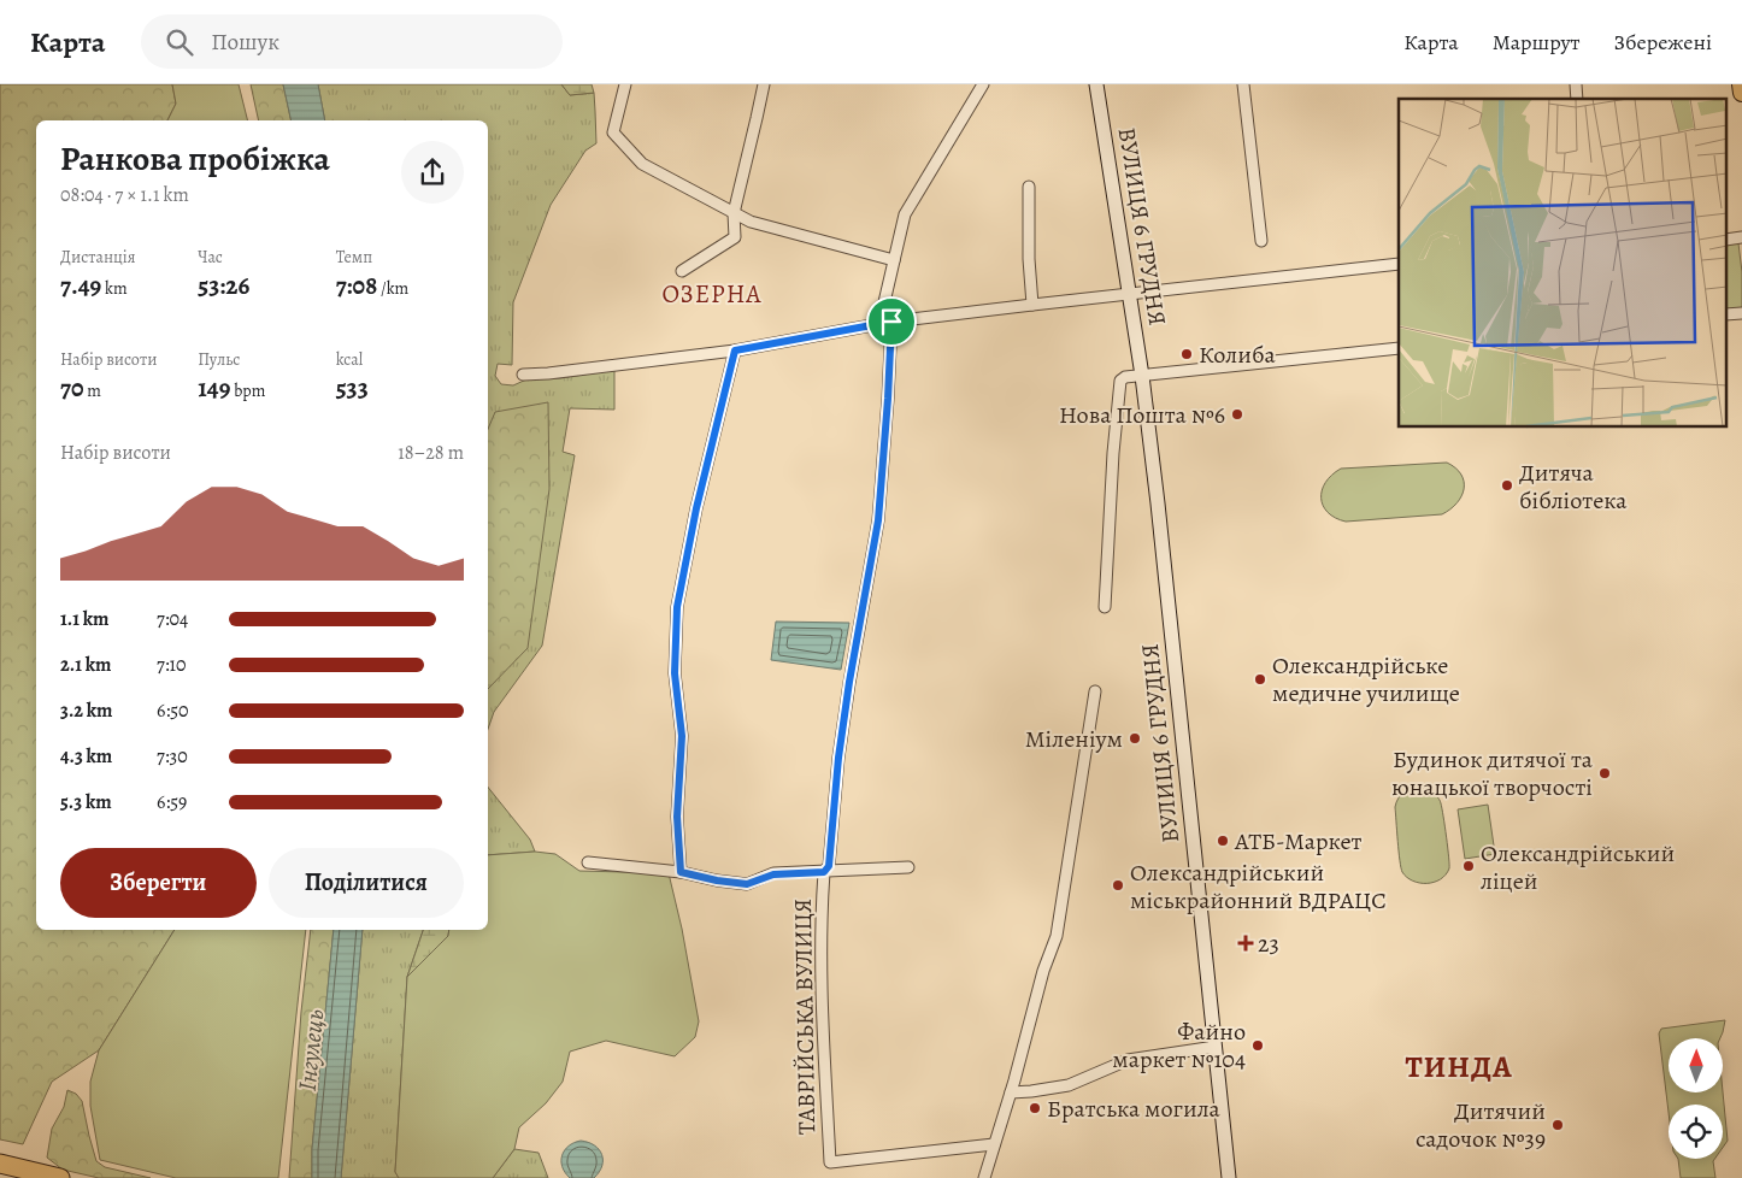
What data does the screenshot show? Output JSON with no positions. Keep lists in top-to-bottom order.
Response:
{
  "streets": {
    "street": ["ВУЛИЦЯ 6 ГРУДНЯ", "ТАВРІЙСЬКА ВУЛИЦЯ"]
  },
  "districts": ["ОЗЕРНА", "ТИНДА"],
  "water": ["Інгулець"],
  "places": {
    "other": [
      "Колиба",
      "Нова Пошта №6",
      "Дитяча бібліотека",
      "Олександрійське медичне училище",
      "Міленіум",
      "Будинок дитячої та юнацької творчості",
      "АТБ-Маркет",
      "Олександрійський ліцей",
      "Олександрійський міськрайонний ВДРАЦС",
      "Файно маркет №104",
      "Братська могила",
      "Дитячий садочок №39"
    ],
    "health": ["23"]
  },
  "north": "top",
  "page": {
    "header": "Карта",
    "search": "Пошук",
    "nav": ["Карта", "Маршрут", "Збережені"],
    "heading": ["Ранкова пробіжка", "08:04 · 7 × 1.1 km"],
    "stats": [
      ["Дистанція", "7.49 km"],
      ["Час", "53:26"],
      ["Темп", "7:08 /km"],
      ["Набір висоти", "70 m"],
      ["Пульс", "149 bpm"],
      ["kcal", "533"]
    ],
    "chart": ["Набір висоти", "18–28 m"],
    "list": [
      {
        "name": "1.1 km",
        "note": "7:04"
      },
      {
        "name": "2.1 km",
        "note": "7:10"
      },
      {
        "name": "3.2 km",
        "note": "6:50"
      },
      {
        "name": "4.3 km",
        "note": "7:30"
      },
      {
        "name": "5.3 km",
        "note": "6:59"
      }
    ],
    "buttons": ["Зберегти", "Поділитися"]
  }
}
